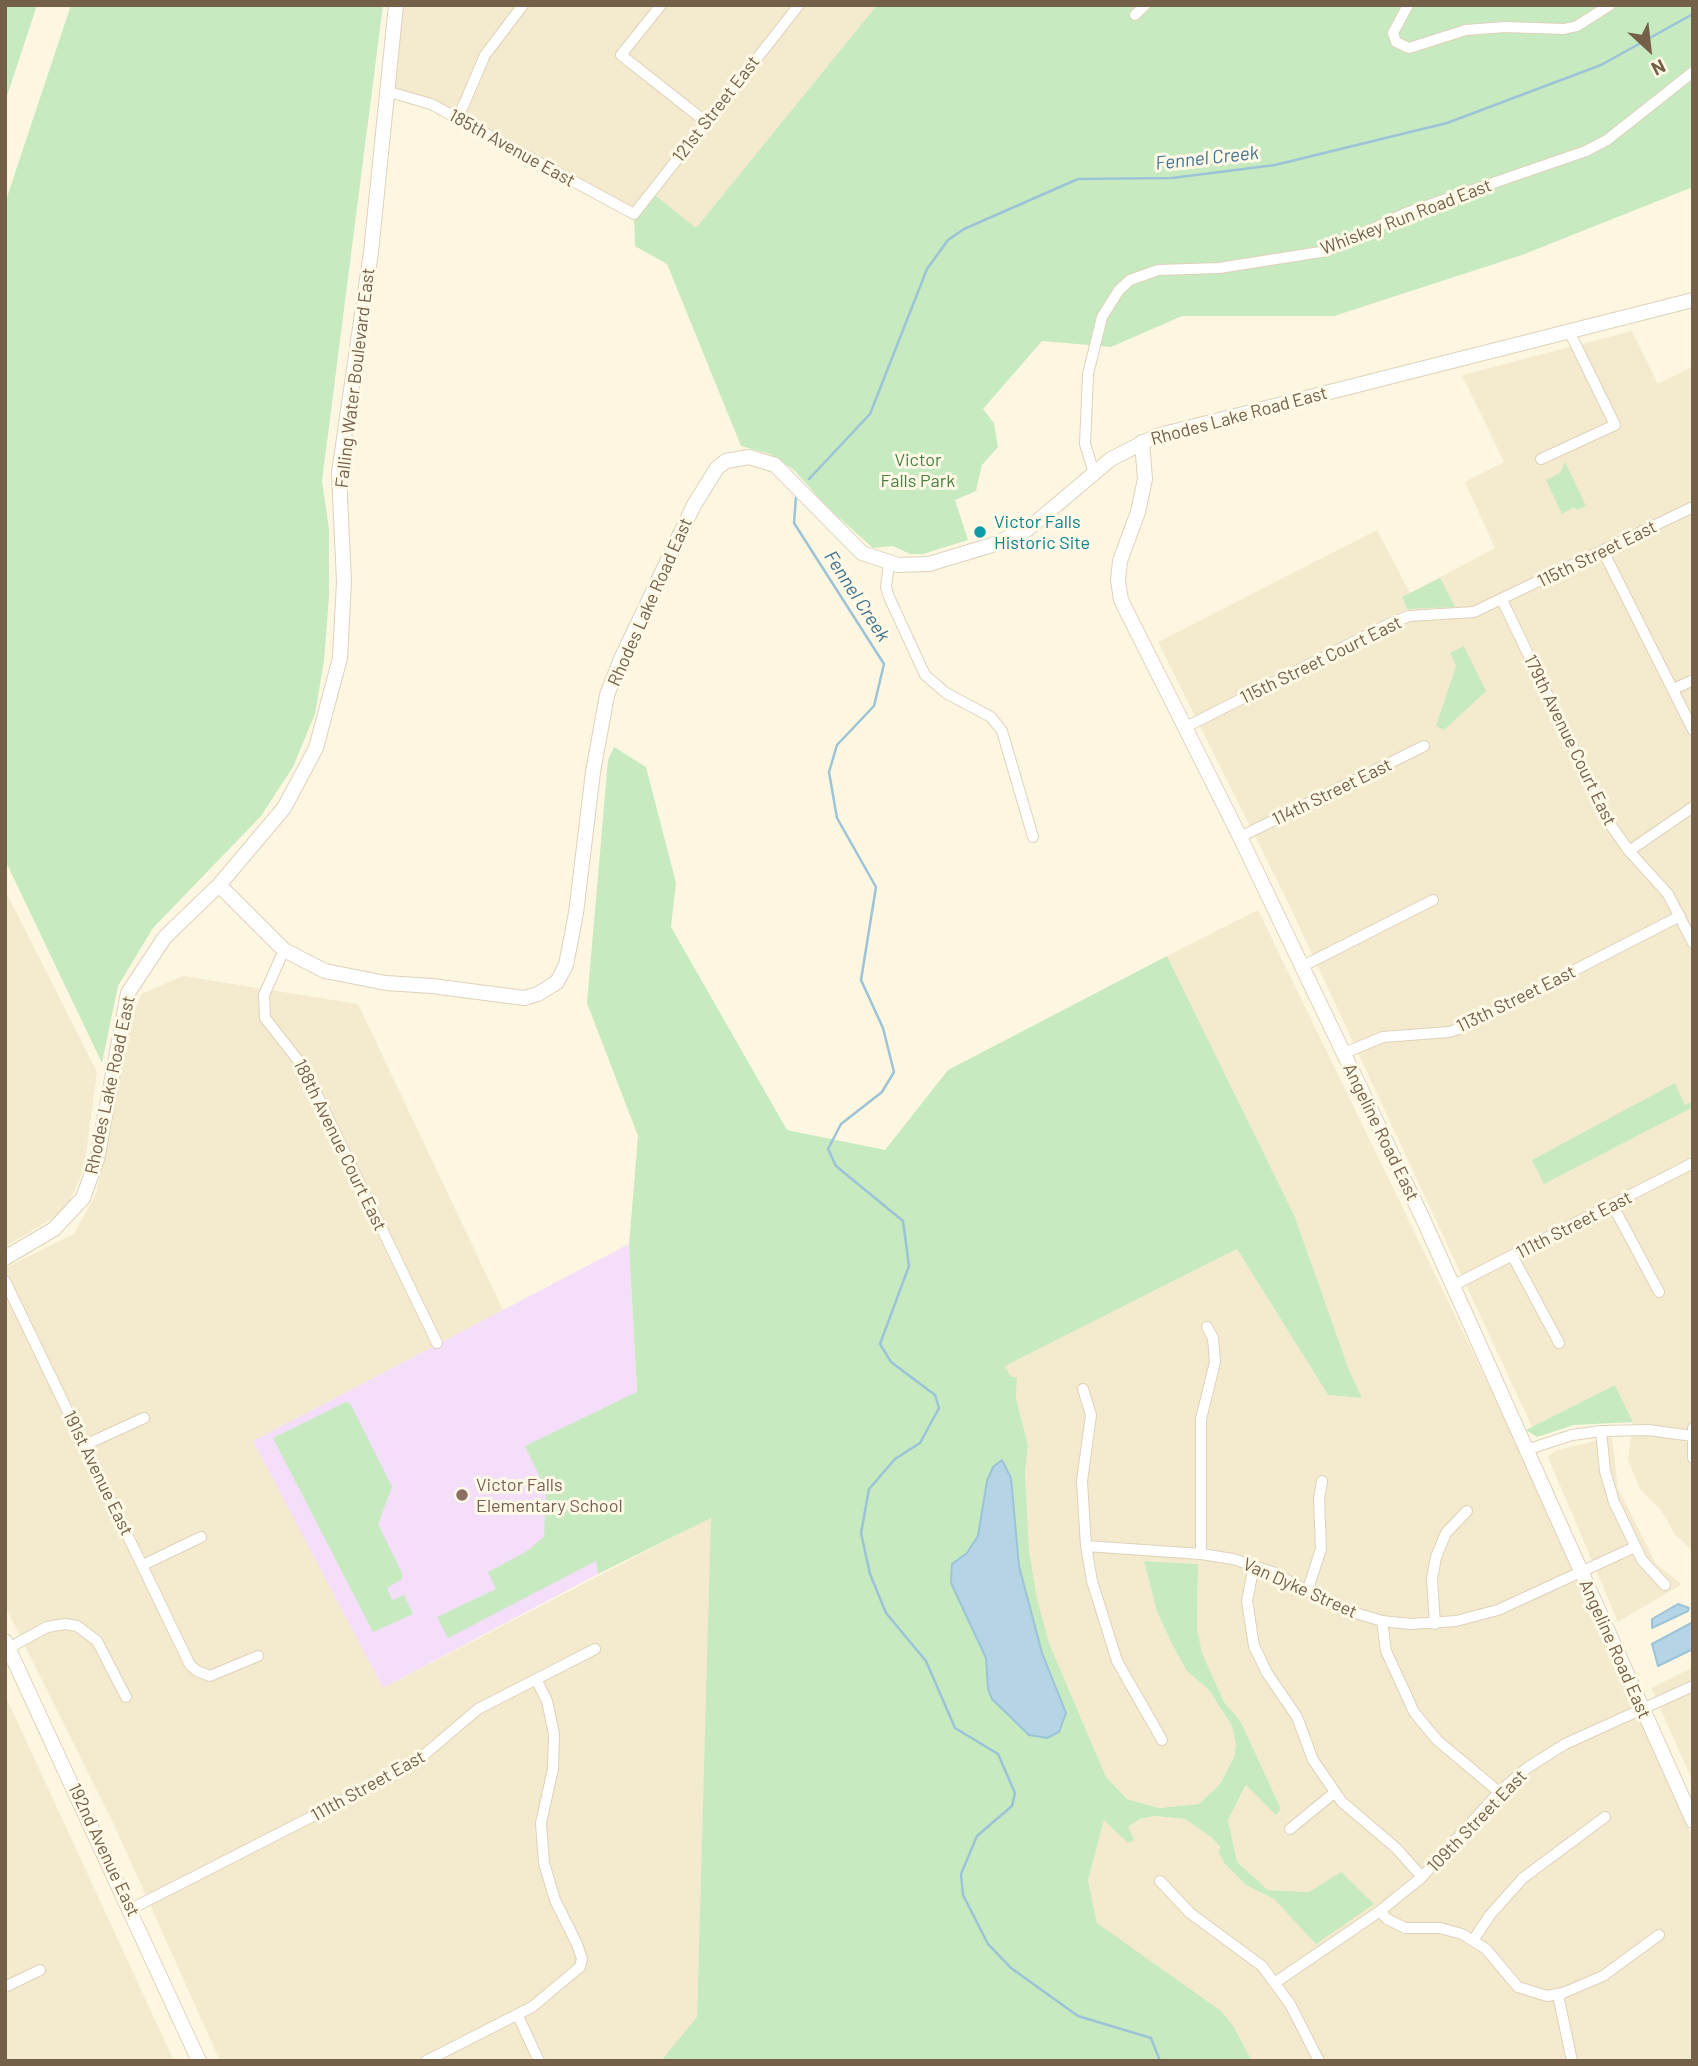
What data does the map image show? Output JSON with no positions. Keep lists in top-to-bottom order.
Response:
{
  "streets": {
    "street": [
      "121st Street East",
      "185th Avenue East",
      "Whiskey Run Road East",
      "Falling Water Boulevard East",
      "Rhodes Lake Road East",
      "115th Street East",
      "115th Street Court East",
      "179th Avenue Court East",
      "114th Street East",
      "113th Street East",
      "Angeline Road East",
      "188th Avenue Court East",
      "111th Street East",
      "191st Avenue East",
      "Van Dyke Street",
      "109th Street East",
      "192nd Avenue East"
    ]
  },
  "crossings": [
    ["121st Street East", "185th Avenue East"],
    ["185th Avenue East", "Falling Water Boulevard East"],
    ["Whiskey Run Road East", "Rhodes Lake Road East"],
    ["Falling Water Boulevard East", "Rhodes Lake Road East"],
    ["Rhodes Lake Road East", "Angeline Road East"],
    ["Rhodes Lake Road East", "188th Avenue Court East"],
    ["115th Street East", "115th Street Court East"],
    ["115th Street East", "179th Avenue Court East"],
    ["115th Street Court East", "179th Avenue Court East"],
    ["115th Street Court East", "Angeline Road East"],
    ["179th Avenue Court East", "113th Street East"],
    ["114th Street East", "Angeline Road East"],
    ["113th Street East", "Angeline Road East"],
    ["Angeline Road East", "111th Street East"],
    ["Angeline Road East", "Van Dyke Street"],
    ["Angeline Road East", "109th Street East"],
    ["111th Street East", "192nd Avenue East"]
  ],
  "water": ["Fennel Creek"],
  "parks": ["Victor Falls Park"],
  "places": ["Victor Falls Historic Site", "Victor Falls Elementary School"],
  "north": "bottom right"
}
